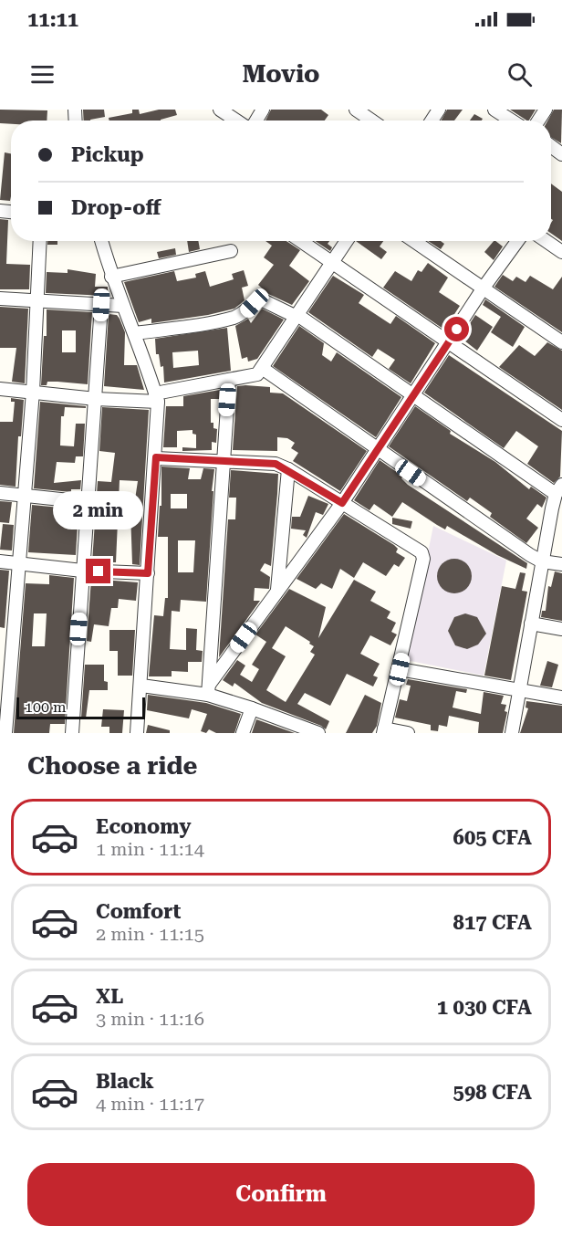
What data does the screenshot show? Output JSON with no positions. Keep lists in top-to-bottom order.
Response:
{
  "scale_bar": "100 m",
  "page": {
    "status": "11:11",
    "header": "Movio",
    "banner": ["Pickup", "Drop-off"],
    "bubble": "2 min",
    "scale": "100 m",
    "heading": "Choose a ride",
    "list": [
      {
        "name": "Economy",
        "note": "1 min · 11:14",
        "value": "605 CFA"
      },
      {
        "name": "Comfort",
        "note": "2 min · 11:15",
        "value": "817 CFA"
      },
      {
        "name": "XL",
        "note": "3 min · 11:16",
        "value": "1 030 CFA"
      },
      {
        "name": "Black",
        "note": "4 min · 11:17",
        "value": "598 CFA"
      }
    ],
    "buttons": "Confirm"
  }
}
